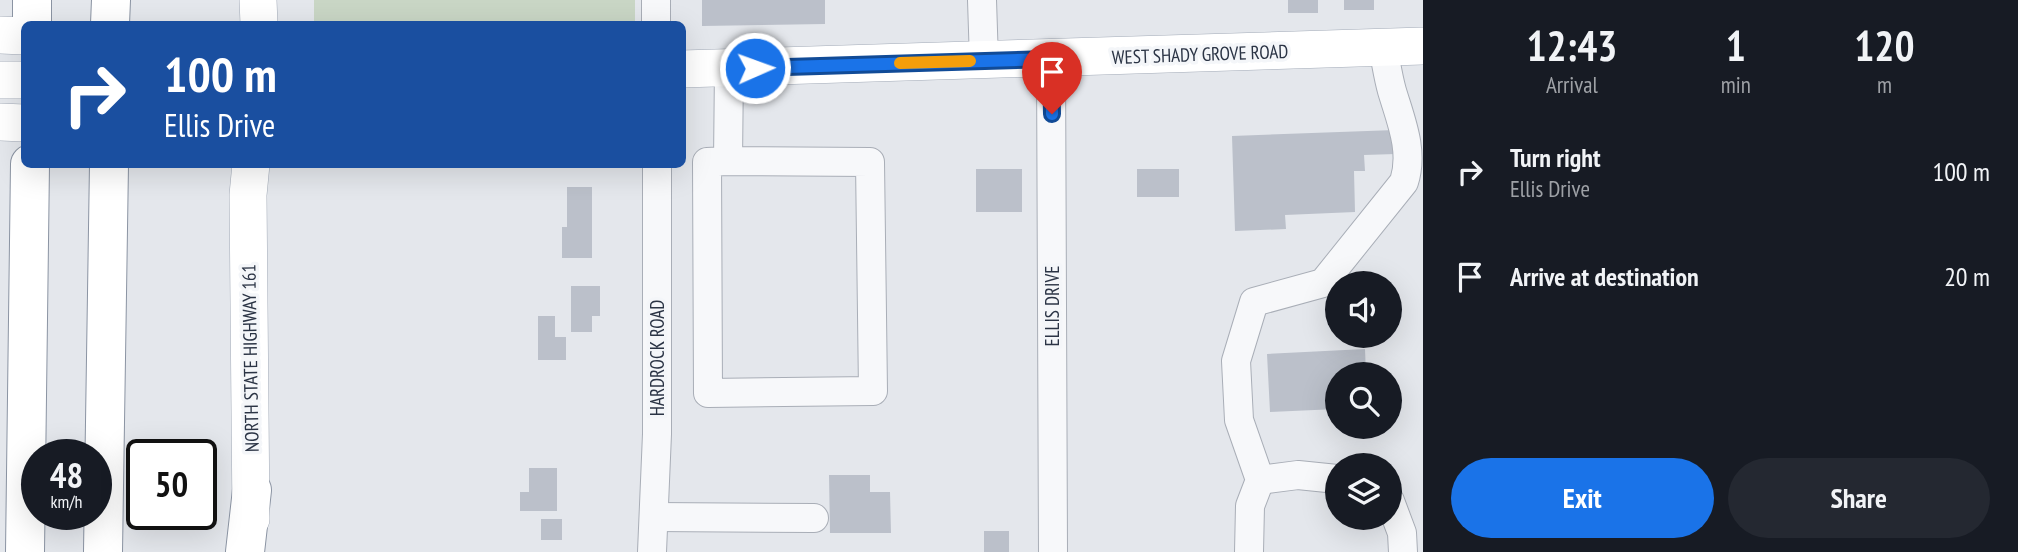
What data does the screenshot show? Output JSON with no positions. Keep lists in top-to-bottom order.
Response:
{
  "streets": {
    "main road": ["WEST SHADY GROVE ROAD", "NORTH STATE HIGHWAY 161"],
    "street": ["ELLIS DRIVE", "HARDROCK ROAD"]
  },
  "crossings": [
    ["WEST SHADY GROVE ROAD", "ELLIS DRIVE"]
  ],
  "page": {
    "eta": [
      "12:43",
      "Arrival",
      "1",
      "min",
      "120",
      "m"
    ],
    "turn": ["100 m", "Ellis Drive"],
    "list": [
      {
        "name": "Turn right",
        "note": "Ellis Drive",
        "value": "100 m"
      },
      {
        "name": "Arrive at destination",
        "value": "20 m"
      }
    ],
    "speed": "48 km/h",
    "limit": "50",
    "buttons": ["Exit", "Share"]
  }
}
